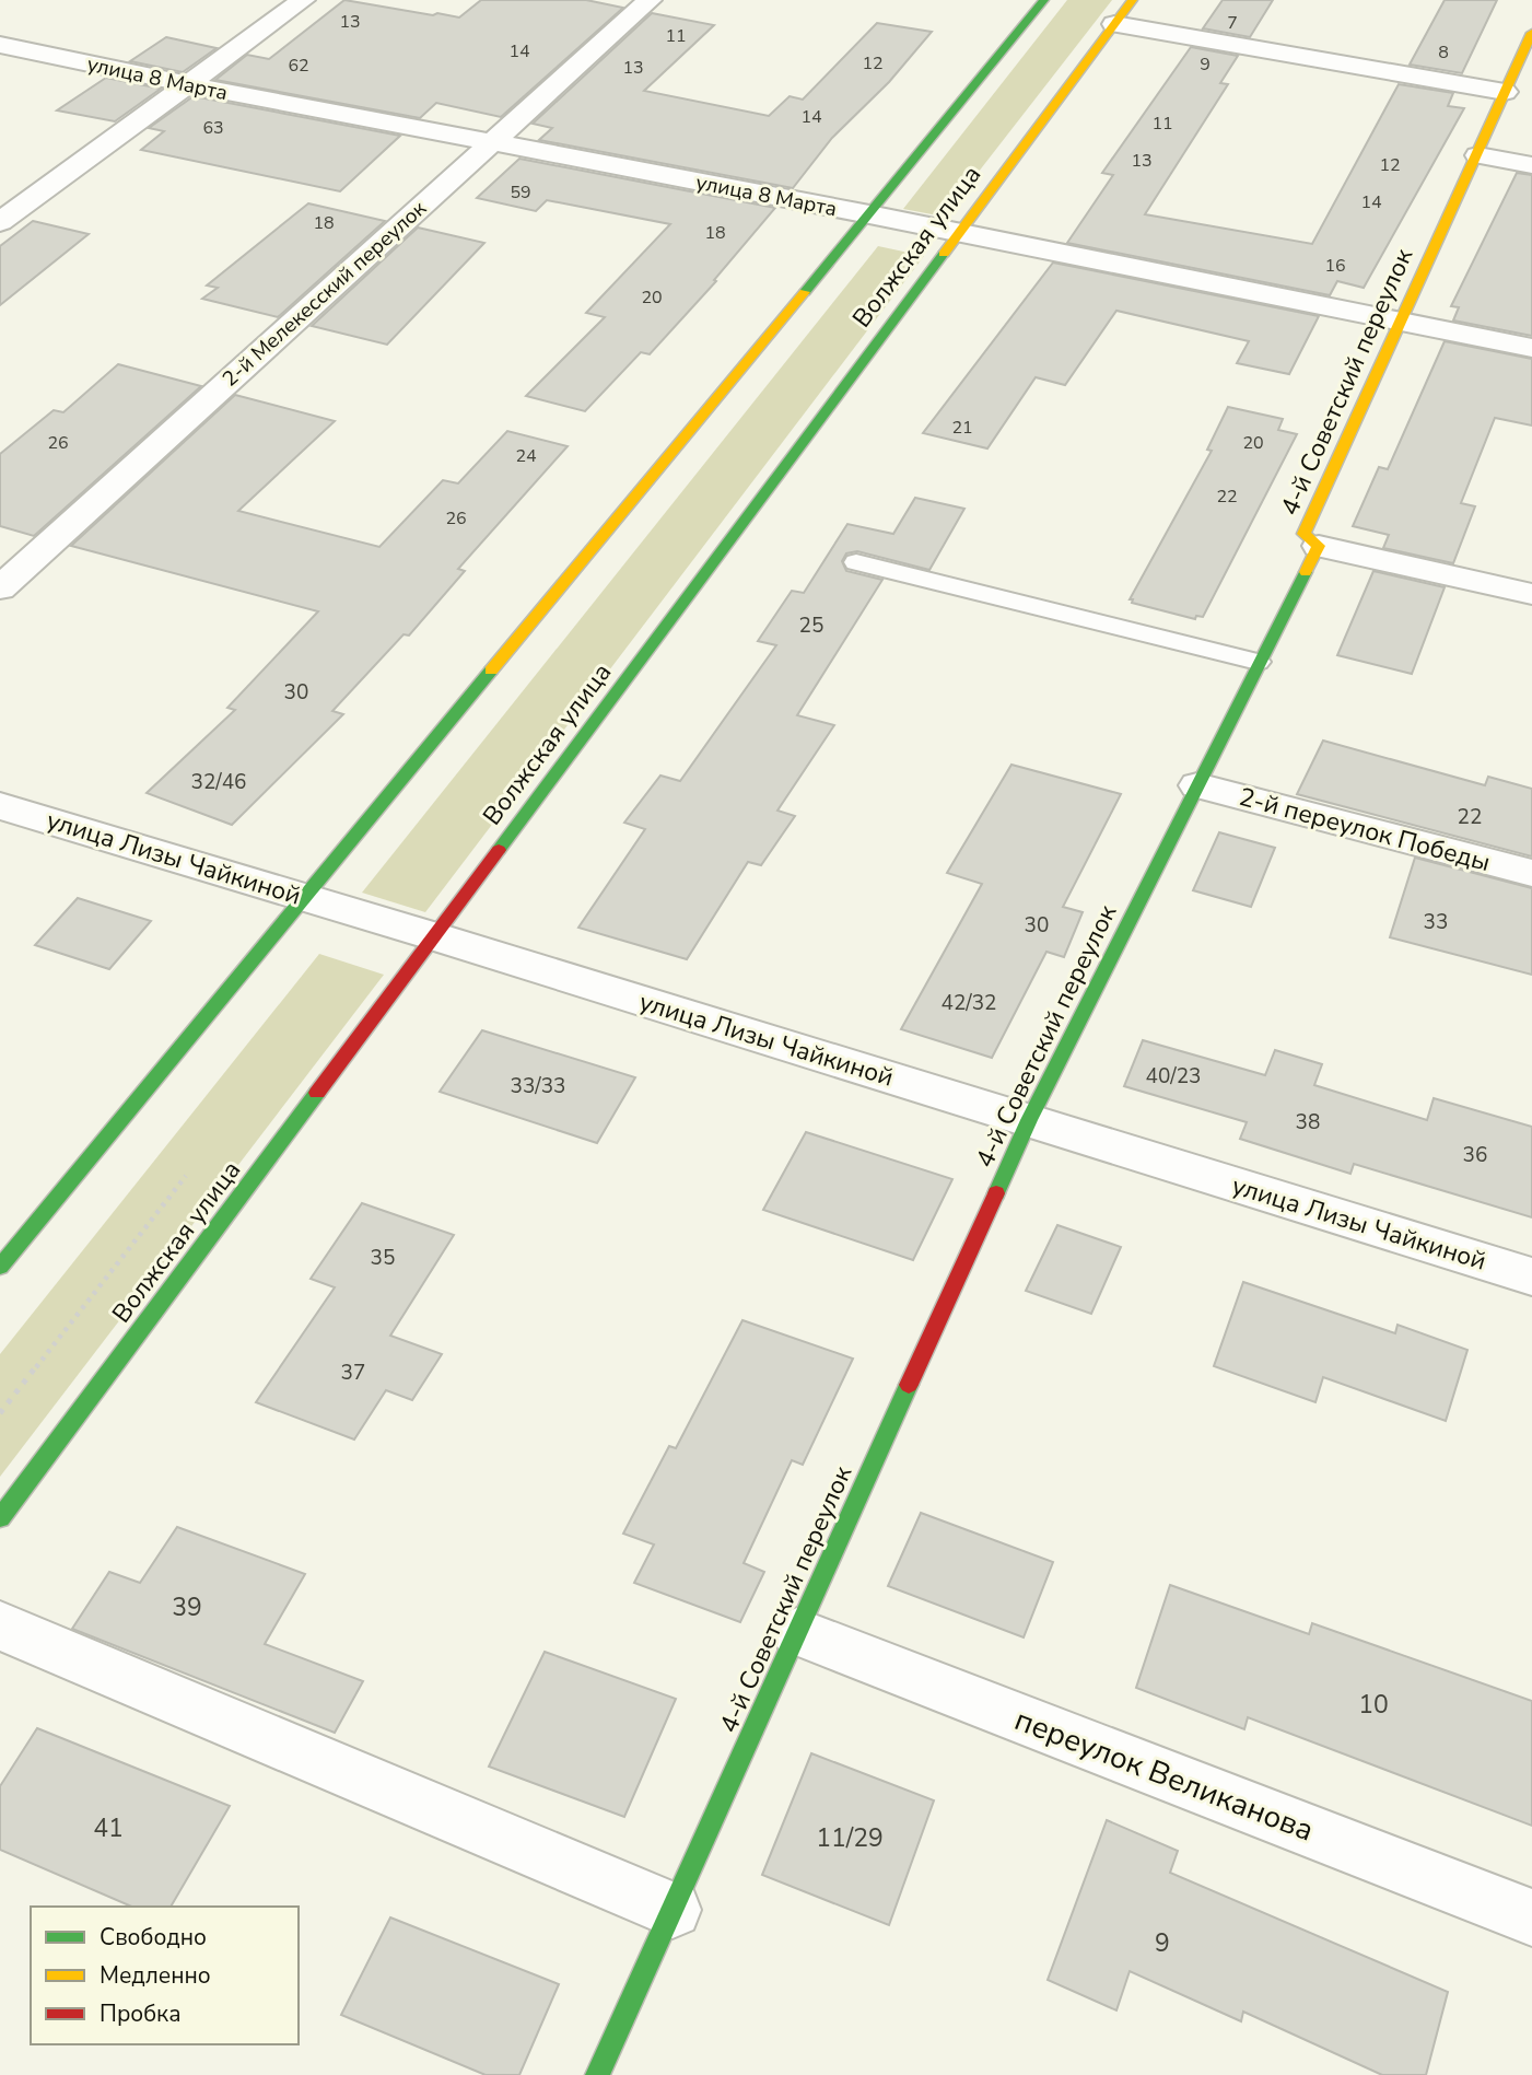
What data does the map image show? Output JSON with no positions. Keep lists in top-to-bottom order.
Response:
{
  "streets": {
    "main road": ["Волжская улица", "4-й Советский переулок"],
    "street": [
      "улица 8 Марта",
      "2-й Мелекесский переулок",
      "2-й переулок Победы",
      "улица Лизы Чайкиной",
      "переулок Великанова"
    ]
  },
  "crossings": [
    ["улица 8 Марта", "Волжская улица"],
    ["улица 8 Марта", "2-й Мелекесский переулок"],
    ["улица 8 Марта", "4-й Советский переулок"],
    ["Волжская улица", "улица Лизы Чайкиной"],
    ["4-й Советский переулок", "2-й переулок Победы"],
    ["4-й Советский переулок", "улица Лизы Чайкиной"],
    ["4-й Советский переулок", "переулок Великанова"]
  ],
  "house_numbers": [
    "13",
    "7",
    "11",
    "14",
    "8",
    "12",
    "9",
    "62",
    "13",
    "14",
    "11",
    "63",
    "13",
    "12",
    "59",
    "14",
    "18",
    "18",
    "16",
    "20",
    "21",
    "26",
    "20",
    "24",
    "22",
    "26",
    "25",
    "30",
    "32/46",
    "22",
    "33",
    "30",
    "42/32",
    "40/23",
    "33/33",
    "38",
    "36",
    "35",
    "37",
    "39",
    "10",
    "41",
    "11/29",
    "9"
  ],
  "legend": ["Свободно", "Медленно", "Пробка"]
}
